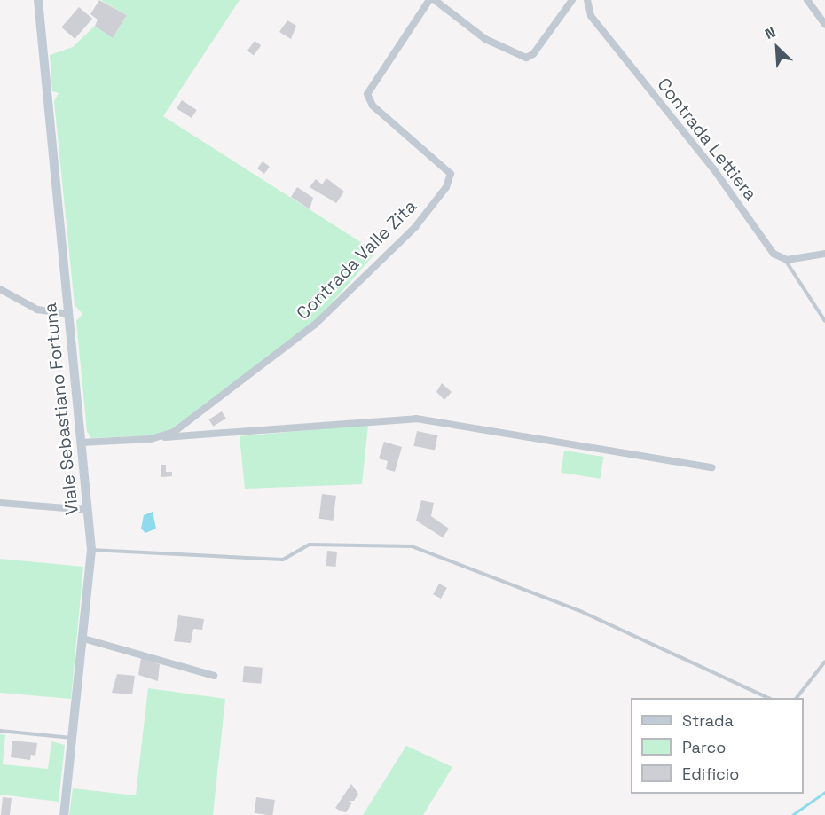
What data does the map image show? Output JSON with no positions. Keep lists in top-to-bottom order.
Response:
{
  "streets": {
    "street": ["Contrada Lettiera", "Contrada Valle Zita", "Viale Sebastiano Fortuna"]
  },
  "legend": ["Strada", "Parco", "Edificio"],
  "north": "top left"
}
